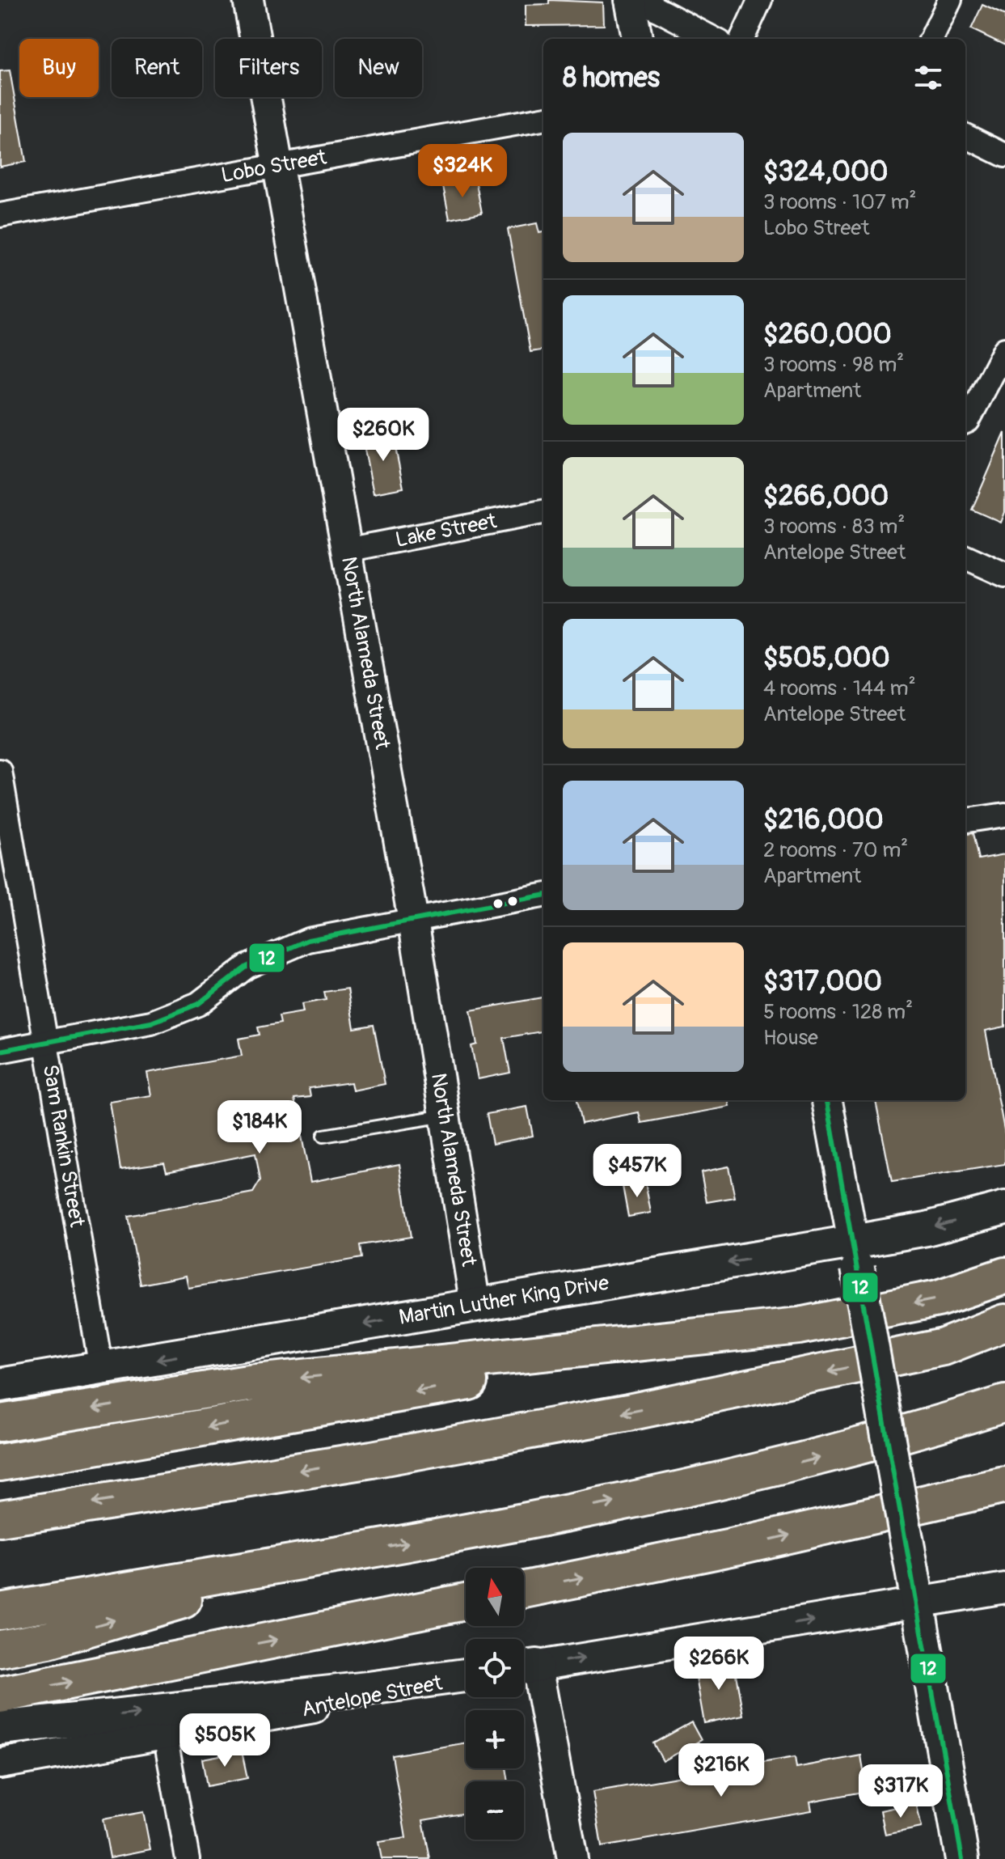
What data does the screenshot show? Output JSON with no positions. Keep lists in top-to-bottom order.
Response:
{
  "streets": {
    "main road": ["Martin Luther King Drive"],
    "street": [
      "Lobo Street",
      "Lake Street",
      "North Alameda Street",
      "Sam Rankin Street",
      "Antelope Street"
    ]
  },
  "crossings": [
    ["Lobo Street", "North Alameda Street"],
    ["Lake Street", "North Alameda Street"],
    ["North Alameda Street", "Martin Luther King Drive"],
    ["Sam Rankin Street", "Martin Luther King Drive"]
  ],
  "one_way": ["Martin Luther King Drive"],
  "lines": ["transit line 12"],
  "north": "top",
  "page": {
    "chip": [
      "Buy",
      "Rent",
      "Filters",
      "New"
    ],
    "heading": "8 homes",
    "list": [
      {
        "name": "$324,000",
        "note": "3 rooms · 107 m² · Lobo Street"
      },
      {
        "name": "$260,000",
        "note": "3 rooms · 98 m² · Apartment"
      },
      {
        "name": "$266,000",
        "note": "3 rooms · 83 m² · Antelope Street"
      },
      {
        "name": "$505,000",
        "note": "4 rooms · 144 m² · Antelope Street"
      },
      {
        "name": "$216,000",
        "note": "2 rooms · 70 m² · Apartment"
      },
      {
        "name": "$317,000",
        "note": "5 rooms · 128 m² · House"
      }
    ],
    "price": [
      "$324K",
      "$260K",
      "$184K",
      "$457K",
      "$266K",
      "$505K",
      "$216K",
      "$317K"
    ],
    "map_buttons": ["+", "−"]
  }
}
